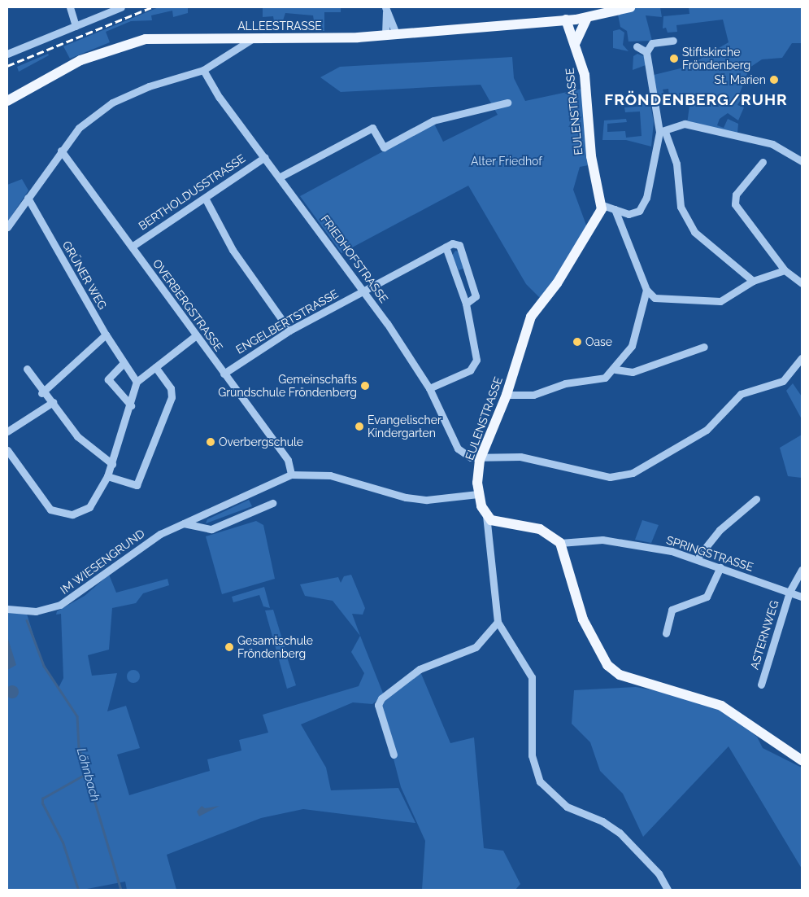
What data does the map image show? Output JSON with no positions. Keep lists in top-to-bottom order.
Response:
{
  "streets": {
    "main road": ["ALLEESTRASSE", "EULENSTRASSE"],
    "street": [
      "BERTHOLDUSSTRASSE",
      "FRIEDHOFSTRASSE",
      "GRÜNER WEG",
      "OVERBERGSTRASSE",
      "ENGELBERTSTRASSE",
      "SPRINGSTRASSE",
      "IM WIESENGRUND",
      "ASTERNWEG"
    ]
  },
  "crossings": [
    ["ALLEESTRASSE", "EULENSTRASSE"],
    ["EULENSTRASSE", "FRIEDHOFSTRASSE"],
    ["BERTHOLDUSSTRASSE", "FRIEDHOFSTRASSE"],
    ["BERTHOLDUSSTRASSE", "OVERBERGSTRASSE"],
    ["FRIEDHOFSTRASSE", "ENGELBERTSTRASSE"],
    ["OVERBERGSTRASSE", "ENGELBERTSTRASSE"],
    ["OVERBERGSTRASSE", "IM WIESENGRUND"],
    ["SPRINGSTRASSE", "ASTERNWEG"]
  ],
  "districts": ["FRÖNDENBERG/RUHR"],
  "water": ["Löhnbach"],
  "parks": ["Alter Friedhof"],
  "places": [
    "Stiftskirche Fröndenberg",
    "St. Marien",
    "Oase",
    "Gemeinschafts Grundschule Fröndenberg",
    "Evangelischer Kindergarten",
    "Overbergschule",
    "Gesamtschule Fröndenberg"
  ]
}
